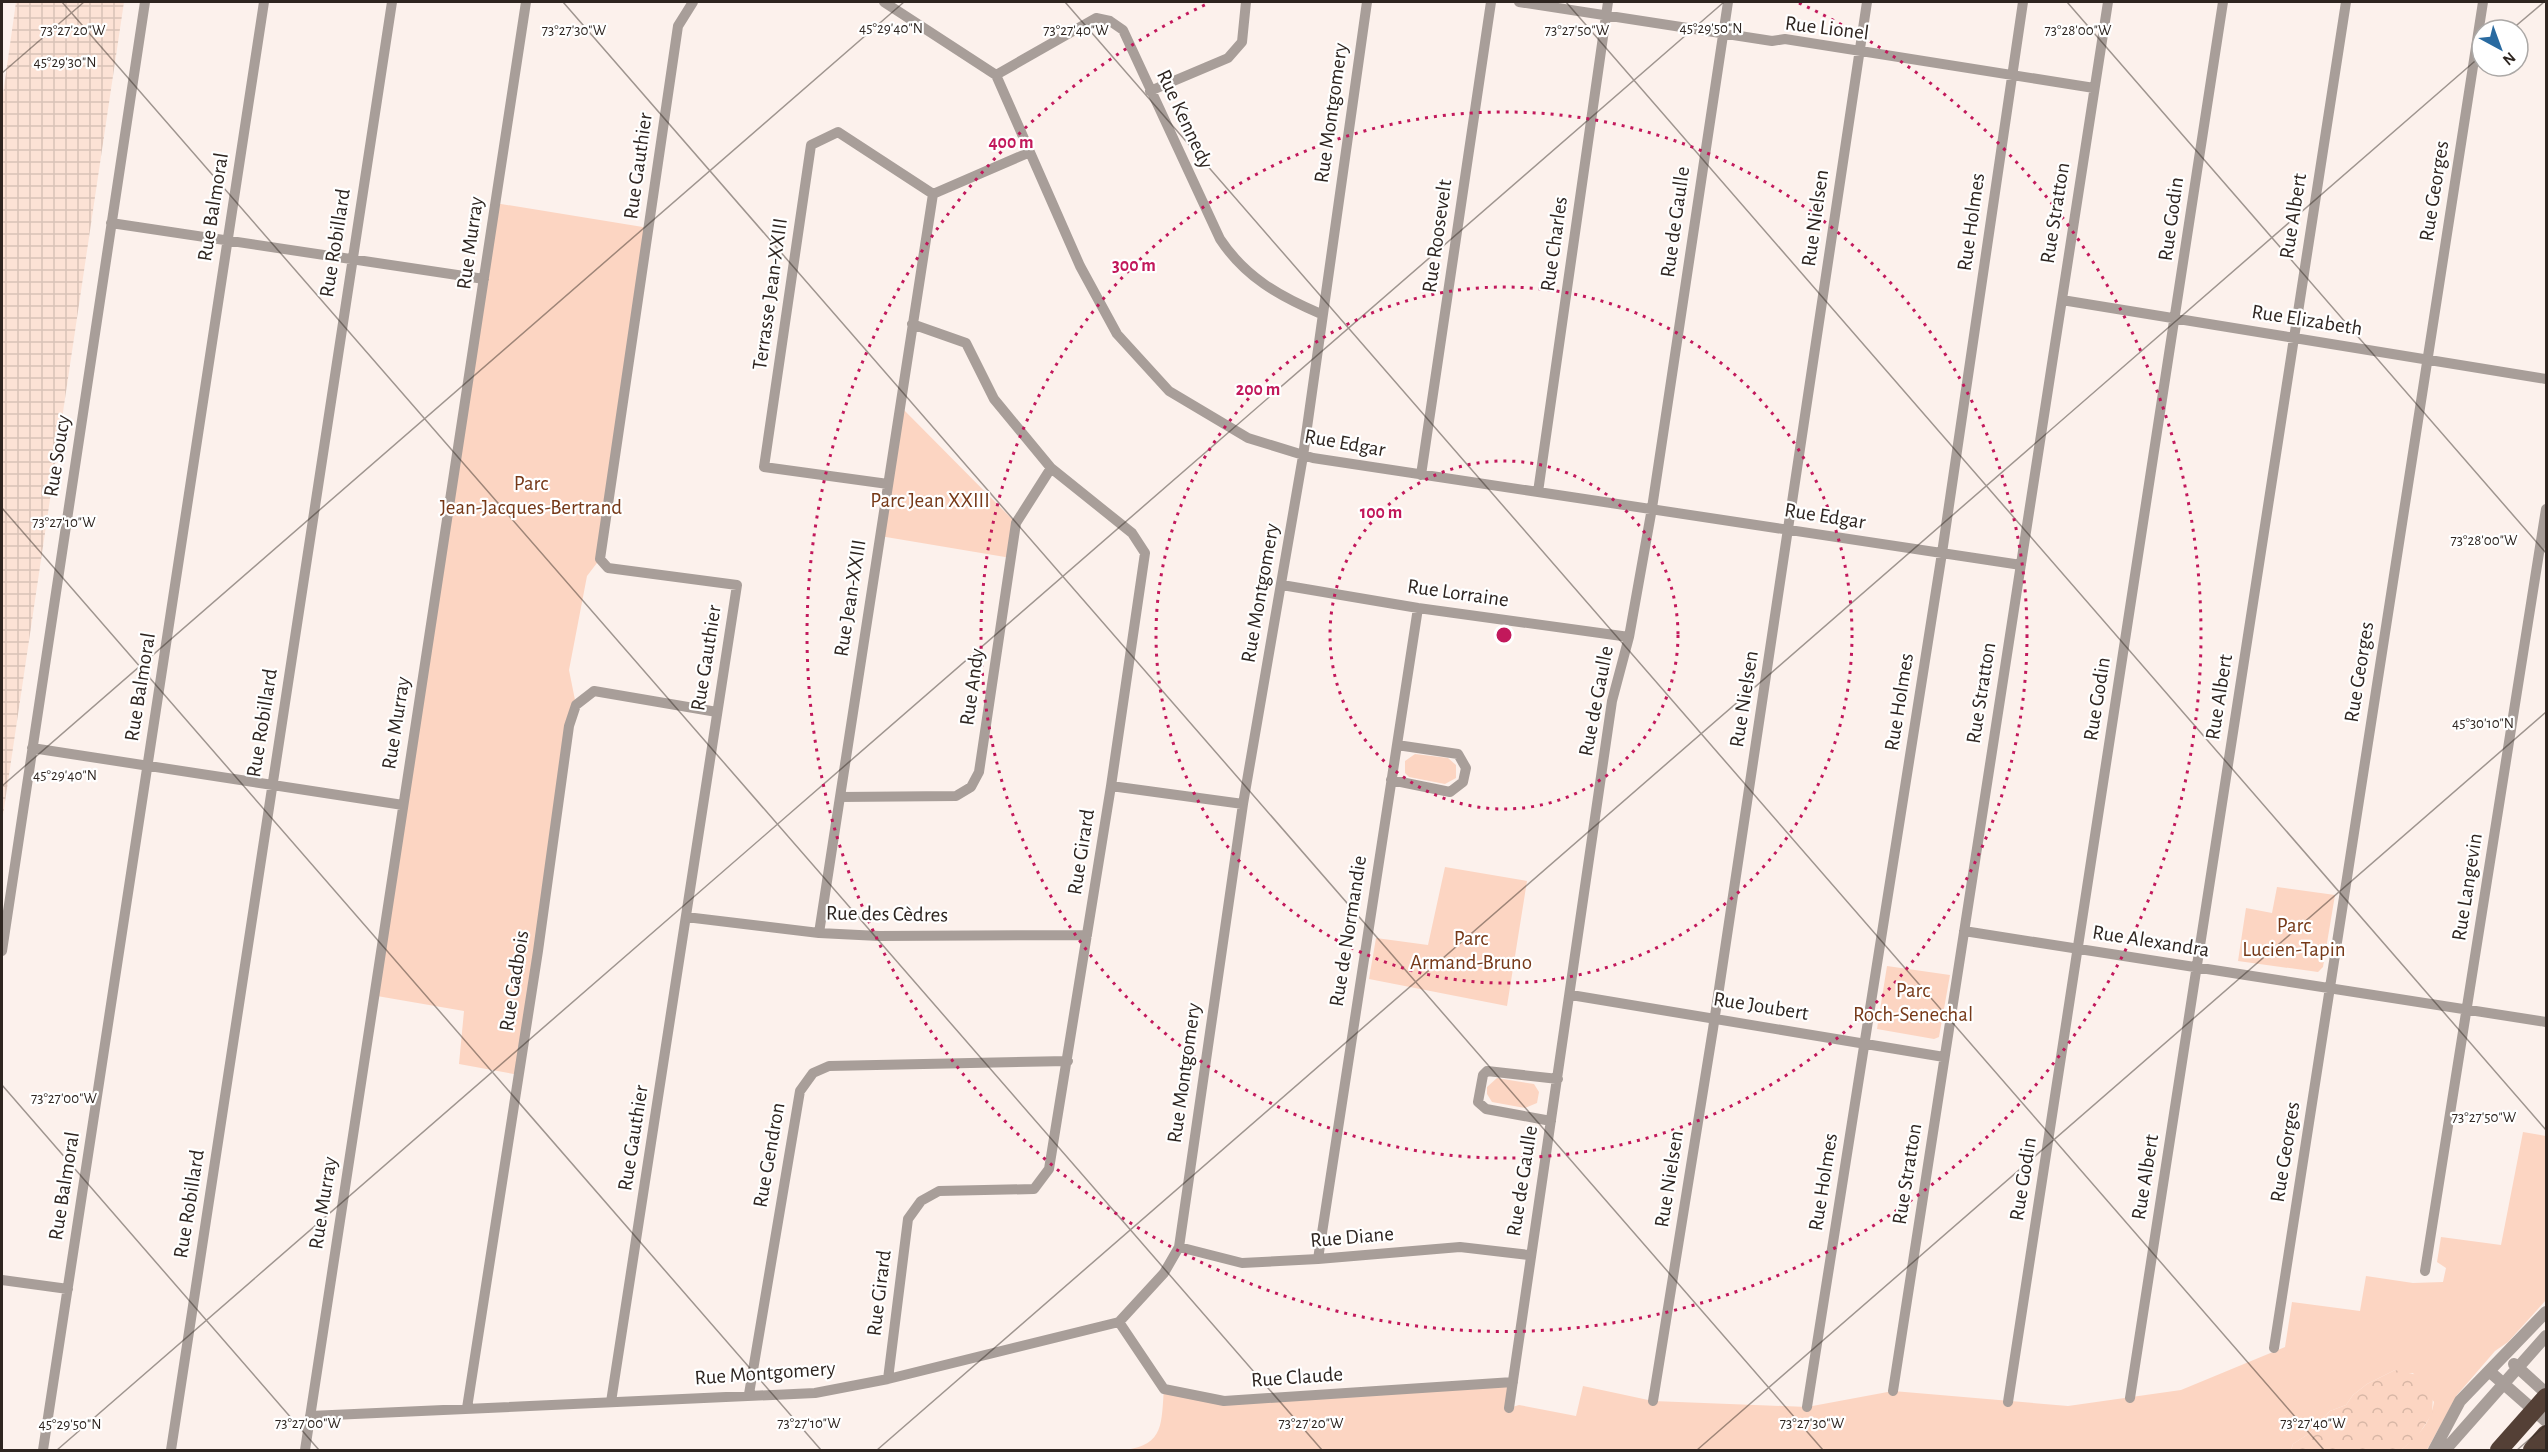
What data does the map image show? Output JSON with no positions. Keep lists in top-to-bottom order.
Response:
{
  "streets": {
    "street": [
      "Rue Lionel",
      "Rue Montgomery",
      "Rue Kennedy",
      "Rue Gauthier",
      "Rue Georges",
      "Rue Balmoral",
      "Rue Stratton",
      "Rue Albert",
      "Rue Nielsen",
      "Rue Godin",
      "Rue de Gaulle",
      "Rue Holmes",
      "Rue Roosevelt",
      "Rue Robillard",
      "Rue Murray",
      "Rue Charles",
      "Terrasse Jean-XXIII",
      "Rue Elizabeth",
      "Rue Edgar",
      "Rue Soucy",
      "Rue Lorraine",
      "Rue Jean-XXIII",
      "Rue Andy",
      "Rue Girard",
      "Rue Langevin",
      "Rue des Cèdres",
      "Rue de Normandie",
      "Rue Alexandra",
      "Rue Gadbois",
      "Rue Joubert",
      "Rue Gendron",
      "Rue Diane",
      "Rue Claude"
    ]
  },
  "crossings": [
    ["Rue Lionel", "Rue Stratton"],
    ["Rue Lionel", "Rue Nielsen"],
    ["Rue Lionel", "Rue de Gaulle"],
    ["Rue Lionel", "Rue Holmes"],
    ["Rue Lionel", "Rue Charles"],
    ["Rue Montgomery", "Rue Kennedy"],
    ["Rue Montgomery", "Rue Gauthier"],
    ["Rue Montgomery", "Rue Murray"],
    ["Rue Montgomery", "Rue Edgar"],
    ["Rue Montgomery", "Rue Lorraine"],
    ["Rue Montgomery", "Rue Girard"],
    ["Rue Montgomery", "Rue Gadbois"],
    ["Rue Montgomery", "Rue Gendron"],
    ["Rue Montgomery", "Rue Diane"],
    ["Rue Montgomery", "Rue Claude"],
    ["Rue Kennedy", "Rue Edgar"],
    ["Rue Gauthier", "Rue des Cèdres"],
    ["Rue Gauthier", "Rue Gadbois"],
    ["Rue Georges", "Rue Elizabeth"],
    ["Rue Georges", "Rue Alexandra"],
    ["Rue Stratton", "Rue Elizabeth"],
    ["Rue Stratton", "Rue Edgar"],
    ["Rue Stratton", "Rue Alexandra"],
    ["Rue Stratton", "Rue Joubert"],
    ["Rue Albert", "Rue Elizabeth"],
    ["Rue Albert", "Rue Alexandra"],
    ["Rue Nielsen", "Rue Edgar"],
    ["Rue Nielsen", "Rue Joubert"],
    ["Rue Godin", "Rue Elizabeth"],
    ["Rue Godin", "Rue Alexandra"],
    ["Rue de Gaulle", "Rue Edgar"],
    ["Rue de Gaulle", "Rue Lorraine"],
    ["Rue de Gaulle", "Rue Joubert"],
    ["Rue de Gaulle", "Rue Diane"],
    ["Rue de Gaulle", "Rue Claude"],
    ["Rue Holmes", "Rue Edgar"],
    ["Rue Holmes", "Rue Joubert"],
    ["Rue Roosevelt", "Rue Edgar"],
    ["Rue Charles", "Rue Edgar"],
    ["Terrasse Jean-XXIII", "Rue Jean-XXIII"],
    ["Rue Lorraine", "Rue de Normandie"],
    ["Rue Jean-XXIII", "Rue Andy"],
    ["Rue Jean-XXIII", "Rue Girard"],
    ["Rue Jean-XXIII", "Rue des Cèdres"],
    ["Rue Andy", "Rue Girard"],
    ["Rue Girard", "Rue des Cèdres"],
    ["Rue Girard", "Rue Gendron"],
    ["Rue Langevin", "Rue Alexandra"],
    ["Rue de Normandie", "Rue Diane"]
  ],
  "parks": [
    "Parc Jean-Jacques-Bertrand",
    "Parc Jean XXIII",
    "Parc Lucien-Tapin",
    "Parc Armand-Bruno",
    "Parc Roch-Senechal"
  ],
  "north": "bottom right",
  "coordinates": [
    "45°29'40\"N",
    "45°29'50\"N",
    "73°27'20\"W",
    "73°27'30\"W",
    "73°27'40\"W",
    "73°27'50\"W",
    "73°28'00\"W",
    "45°29'30\"N",
    "73°27'10\"W",
    "45°30'10\"N",
    "73°27'00\"W"
  ],
  "rings": [
    "400 m",
    "300 m",
    "200 m",
    "100 m"
  ]
}
